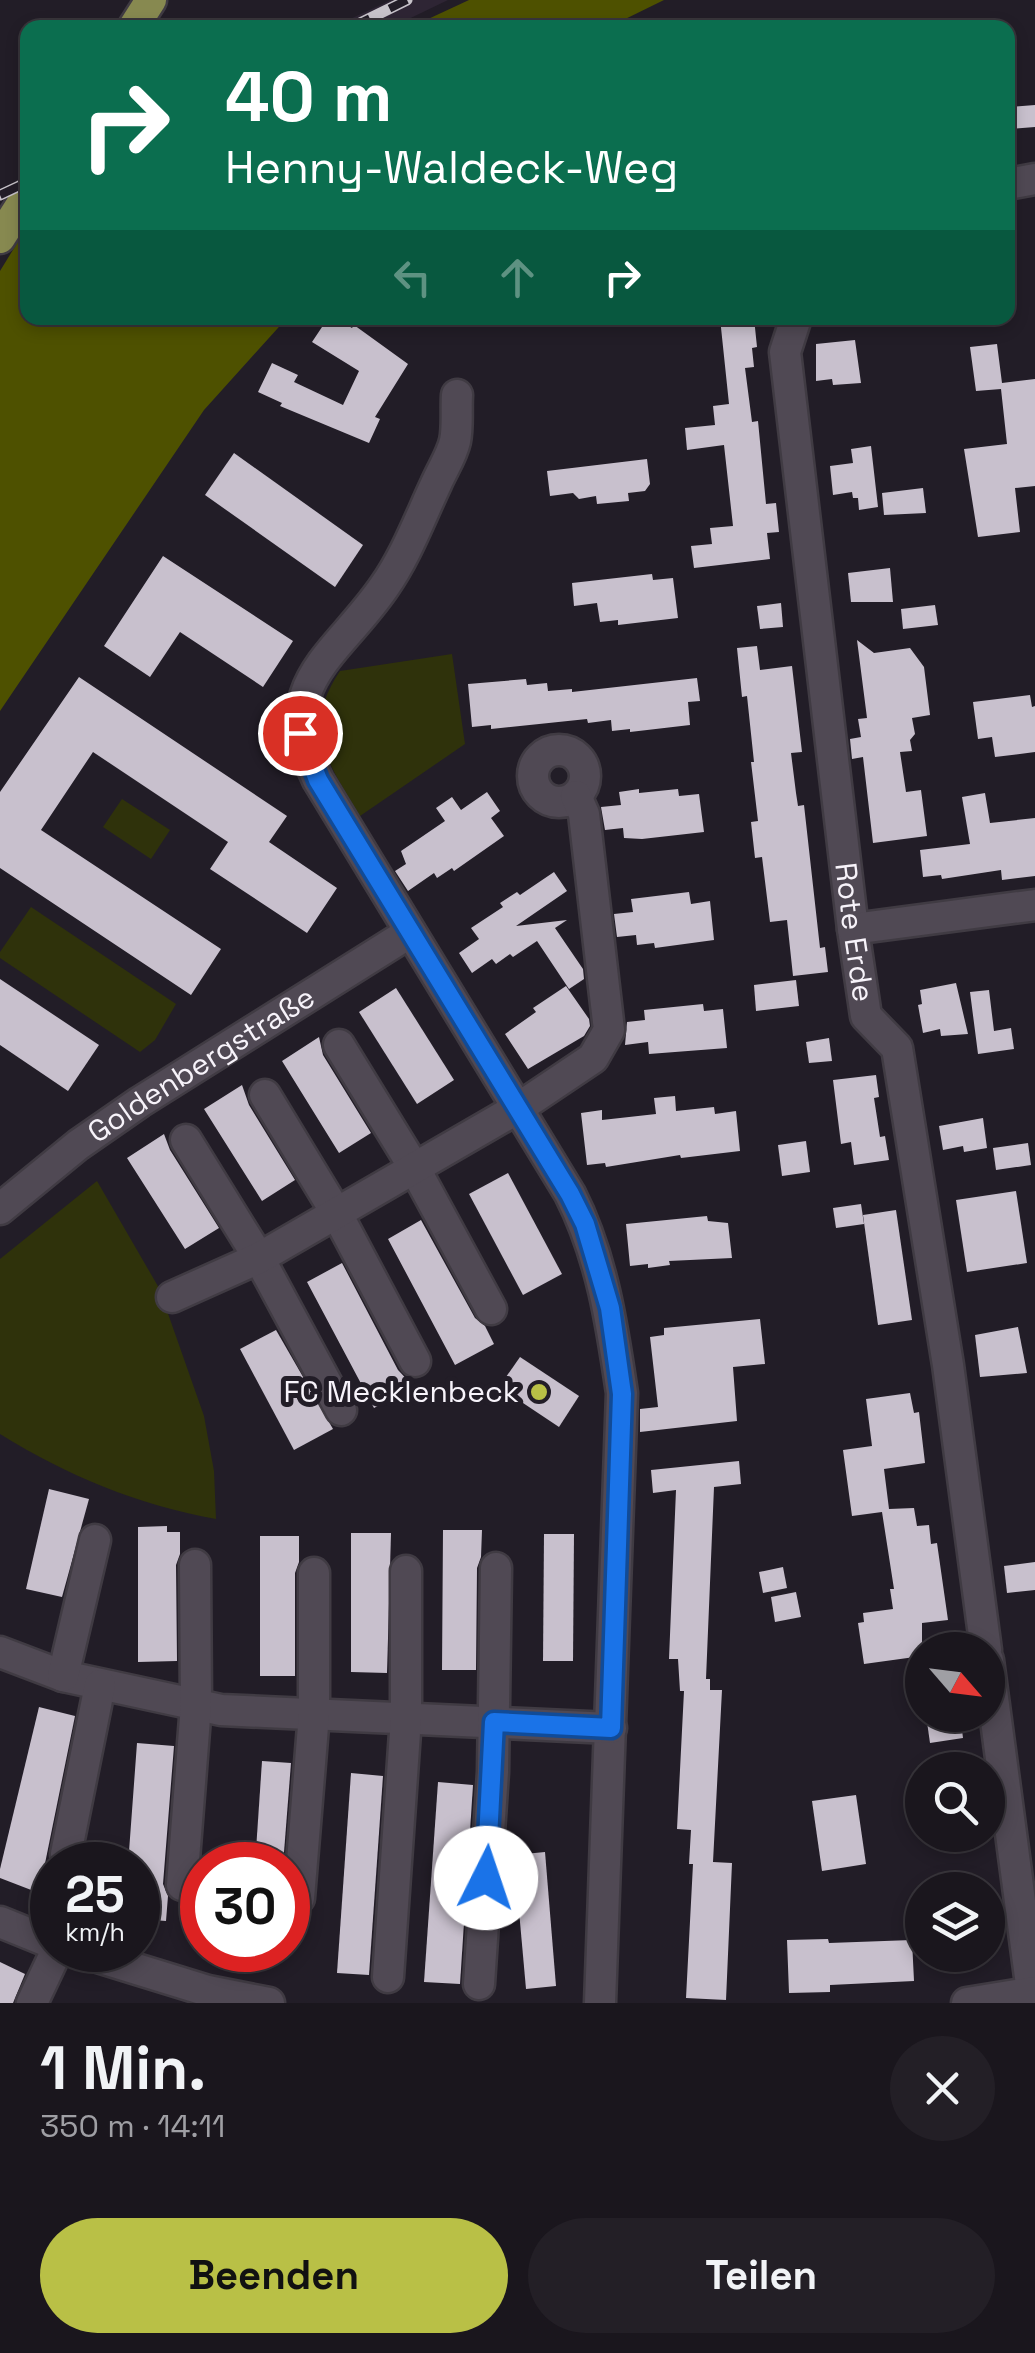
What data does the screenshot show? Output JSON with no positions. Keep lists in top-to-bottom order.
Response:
{
  "streets": {
    "street": ["Rote Erde", "Goldenbergstraße"]
  },
  "places": ["FC Mecklenbeck"],
  "north": "bottom right",
  "page": {
    "turn": ["40 m", "Henny-Waldeck-Weg"],
    "speed": "25 km/h",
    "limit": "30",
    "heading": ["1 Min.", "350 m · 14:11"],
    "buttons": ["Beenden", "Teilen"]
  }
}
